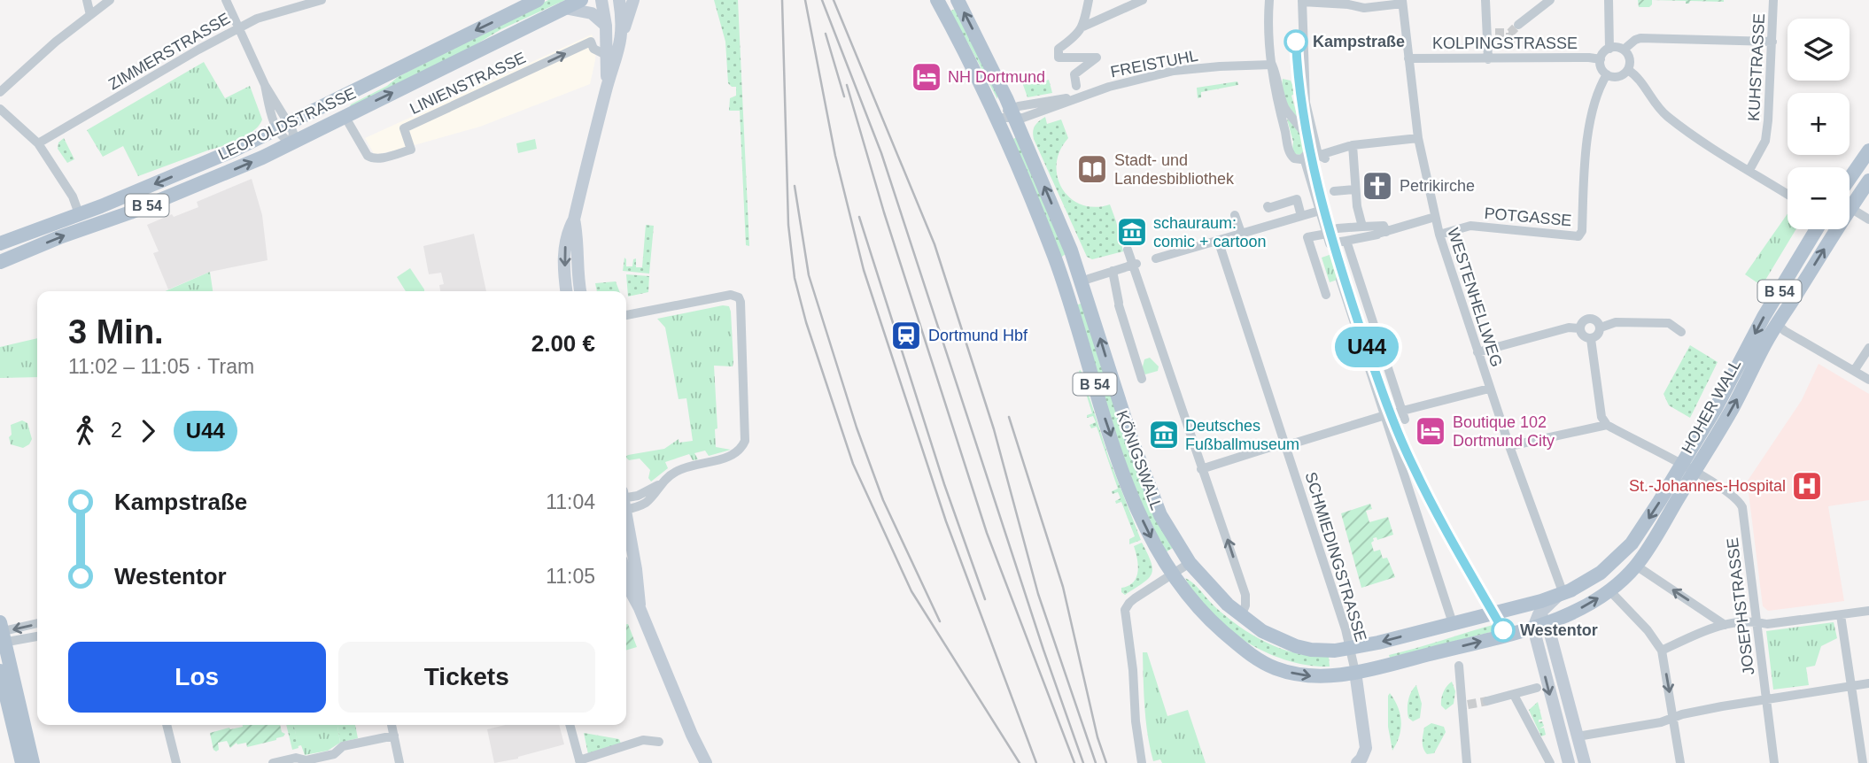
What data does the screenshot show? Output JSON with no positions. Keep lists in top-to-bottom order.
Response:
{
  "streets": {
    "main road": [
      "LEOPOLDSTRASSE",
      "B 54",
      "HOHER WALL",
      "KÖNIGSWALL"
    ],
    "street": [
      "KOLPINGSTRASSE",
      "ZIMMERSTRASSE",
      "FREISTUHL",
      "KUHSTRASSE",
      "LINIENSTRASSE",
      "POTGASSE",
      "WESTENHELLWEG",
      "SCHMIEDINGSTRASSE",
      "JOSEPHSTRASSE"
    ]
  },
  "crossings": [
    ["KOLPINGSTRASSE", "POTGASSE"],
    ["KOLPINGSTRASSE", "WESTENHELLWEG"],
    ["FREISTUHL", "KÖNIGSWALL"],
    ["LINIENSTRASSE", "LEOPOLDSTRASSE"],
    ["B 54", "WESTENHELLWEG"],
    ["B 54", "HOHER WALL"],
    ["B 54", "KÖNIGSWALL"],
    ["POTGASSE", "WESTENHELLWEG"],
    ["WESTENHELLWEG", "HOHER WALL"],
    ["HOHER WALL", "KÖNIGSWALL"],
    ["HOHER WALL", "JOSEPHSTRASSE"],
    ["KÖNIGSWALL", "SCHMIEDINGSTRASSE"]
  ],
  "places": {
    "other": ["Kampstraße", "Westentor"],
    "hotel": ["NH Dortmund", "Boutique 102 Dortmund City"],
    "library": ["Stadt- und Landesbibliothek"],
    "church": ["Petrikirche"],
    "museum": ["schauraum: comic + cartoon", "Deutsches Fußballmuseum"],
    "station": ["Dortmund Hbf"],
    "hospital": ["St.-Johannes-Hospital"]
  },
  "lines": ["tram line U44"],
  "page": {
    "on_map": "U44",
    "map_buttons": ["+", "−"],
    "heading": ["3 Min.", "11:02 – 11:05 · Tram", "2.00 €"],
    "legs": ["2", "U44"],
    "list": [
      {
        "name": "Kampstraße",
        "value": "11:04"
      },
      {
        "name": "Westentor",
        "value": "11:05"
      }
    ],
    "buttons": ["Los", "Tickets"]
  }
}
